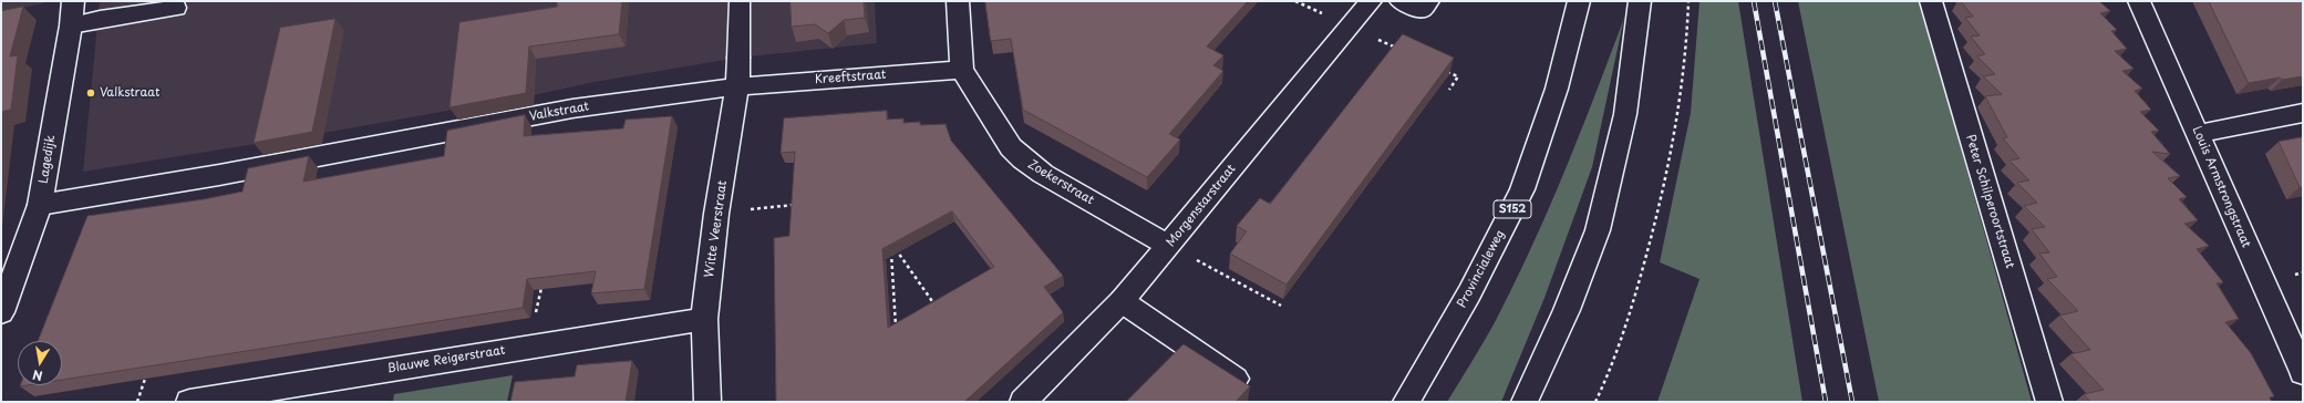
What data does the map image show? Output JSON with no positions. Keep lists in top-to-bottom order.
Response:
{
  "streets": {
    "street": [
      "Kreeftstraat",
      "Valkstraat",
      "Lagedijk",
      "Zoekerstraat",
      "Louis Armstrongstraat",
      "Peter Schilperoortstraat",
      "Morgenstarstraat",
      "S152",
      "Witte Veerstraat",
      "Provincialeweg",
      "Blauwe Reigerstraat"
    ]
  },
  "crossings": [
    ["Kreeftstraat", "Valkstraat"],
    ["Kreeftstraat", "Zoekerstraat"],
    ["Kreeftstraat", "Witte Veerstraat"],
    ["Valkstraat", "Lagedijk"],
    ["Valkstraat", "Witte Veerstraat"],
    ["Zoekerstraat", "Morgenstarstraat"],
    ["Witte Veerstraat", "Blauwe Reigerstraat"]
  ],
  "places": ["Valkstraat"],
  "north": "bottom"
}
